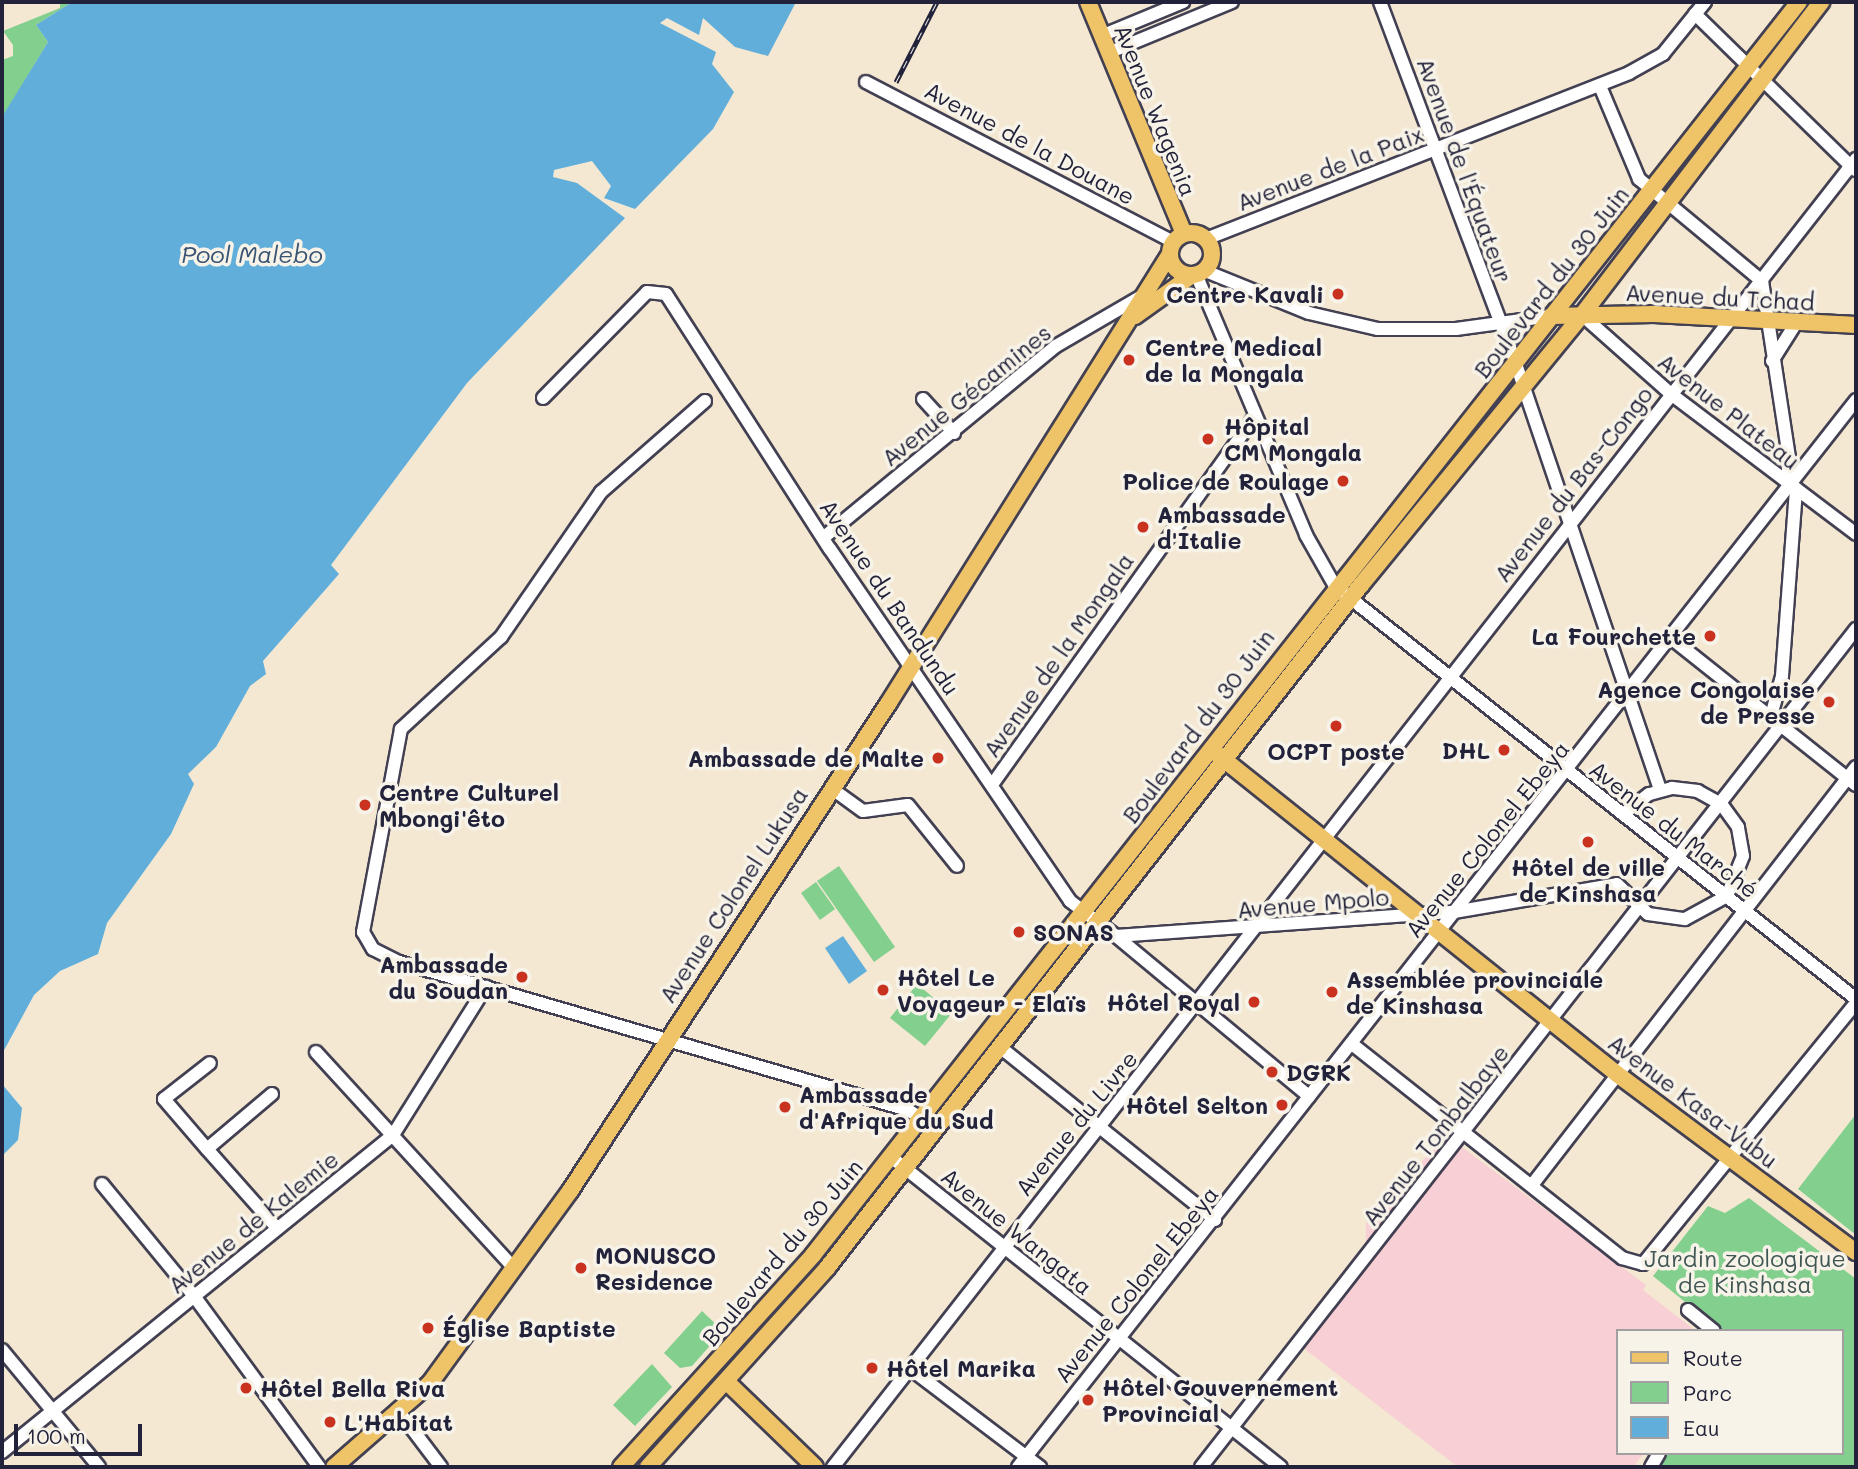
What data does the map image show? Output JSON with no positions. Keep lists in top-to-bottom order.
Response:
{
  "streets": {
    "main road": [
      "Avenue Wagenia",
      "Boulevard du 30 Juin",
      "Avenue du Tchad",
      "Avenue Colonel Lukusa",
      "Avenue Kasa-Vubu"
    ],
    "street": [
      "Avenue de la Douane",
      "Avenue de la Paix",
      "Avenue de l'Équateur",
      "Avenue Gécamines",
      "Avenue Plateau",
      "Avenue du Bas-Congo",
      "Avenue du Bandundu",
      "Avenue de la Mongala",
      "Avenue du Marché",
      "Avenue Colonel Ebeya",
      "Avenue Mpolo",
      "Avenue du Livre",
      "Avenue Tombalbaye",
      "Avenue de Kalemie",
      "Avenue Wangata"
    ]
  },
  "crossings": [
    ["Avenue Wagenia", "Avenue de la Douane"],
    ["Avenue Wagenia", "Avenue Colonel Lukusa"],
    ["Avenue de la Douane", "Avenue Colonel Lukusa"],
    ["Avenue de la Paix", "Avenue de l'Équateur"],
    ["Avenue de l'Équateur", "Boulevard du 30 Juin"],
    ["Avenue de l'Équateur", "Avenue du Bas-Congo"],
    ["Avenue de l'Équateur", "Avenue Colonel Ebeya"],
    ["Boulevard du 30 Juin", "Avenue du Tchad"],
    ["Boulevard du 30 Juin", "Avenue Plateau"],
    ["Boulevard du 30 Juin", "Avenue du Bandundu"],
    ["Boulevard du 30 Juin", "Avenue du Marché"],
    ["Boulevard du 30 Juin", "Avenue Mpolo"],
    ["Boulevard du 30 Juin", "Avenue Kasa-Vubu"],
    ["Boulevard du 30 Juin", "Avenue Wangata"],
    ["Avenue du Tchad", "Avenue Plateau"],
    ["Avenue du Tchad", "Avenue du Bas-Congo"],
    ["Avenue Gécamines", "Avenue du Bandundu"],
    ["Avenue Gécamines", "Avenue Colonel Lukusa"],
    ["Avenue Plateau", "Avenue du Bas-Congo"],
    ["Avenue Plateau", "Avenue Colonel Ebeya"],
    ["Avenue du Bas-Congo", "Avenue du Marché"],
    ["Avenue du Bas-Congo", "Avenue Kasa-Vubu"],
    ["Avenue du Bas-Congo", "Avenue du Livre"],
    ["Avenue du Bandundu", "Avenue de la Mongala"],
    ["Avenue du Bandundu", "Avenue Colonel Lukusa"],
    ["Avenue du Bandundu", "Avenue Mpolo"],
    ["Avenue de la Mongala", "Avenue du Marché"],
    ["Avenue du Marché", "Avenue Colonel Ebeya"],
    ["Avenue du Marché", "Avenue Colonel Lukusa"],
    ["Avenue du Marché", "Avenue Tombalbaye"],
    ["Avenue Colonel Ebeya", "Avenue Mpolo"],
    ["Avenue Colonel Ebeya", "Avenue Kasa-Vubu"],
    ["Avenue Colonel Ebeya", "Avenue Wangata"],
    ["Avenue Mpolo", "Avenue Kasa-Vubu"],
    ["Avenue Mpolo", "Avenue du Livre"],
    ["Avenue Mpolo", "Avenue Tombalbaye"],
    ["Avenue Kasa-Vubu", "Avenue du Livre"],
    ["Avenue Kasa-Vubu", "Avenue Tombalbaye"],
    ["Avenue du Livre", "Avenue Wangata"],
    ["Avenue Tombalbaye", "Avenue Wangata"]
  ],
  "water": ["Pool Malebo"],
  "parks": ["Jardin zoologique de Kinshasa"],
  "places": [
    "Centre Kavali",
    "Centre Medical de la Mongala",
    "Hôpital CM Mongala",
    "Police de Roulage",
    "Ambassade d'Italie",
    "La Fourchette",
    "Agence Congolaise de Presse",
    "OCPT poste",
    "DHL",
    "Ambassade de Malte",
    "Centre Culturel Mbongi'êto",
    "Hôtel de ville de Kinshasa",
    "SONAS",
    "Ambassade du Soudan",
    "Hôtel Le Voyageur - Elaïs",
    "Assemblée provinciale de Kinshasa",
    "Hôtel Royal",
    "DGRK",
    "Hôtel Selton",
    "Ambassade d'Afrique du Sud",
    "MONUSCO Residence",
    "Église Baptiste",
    "Hôtel Marika",
    "Hôtel Bella Riva",
    "Hôtel Gouvernement Provincial",
    "L'Habitat"
  ],
  "legend": ["Route", "Parc", "Eau"],
  "scale_bar": "100 m"
}
